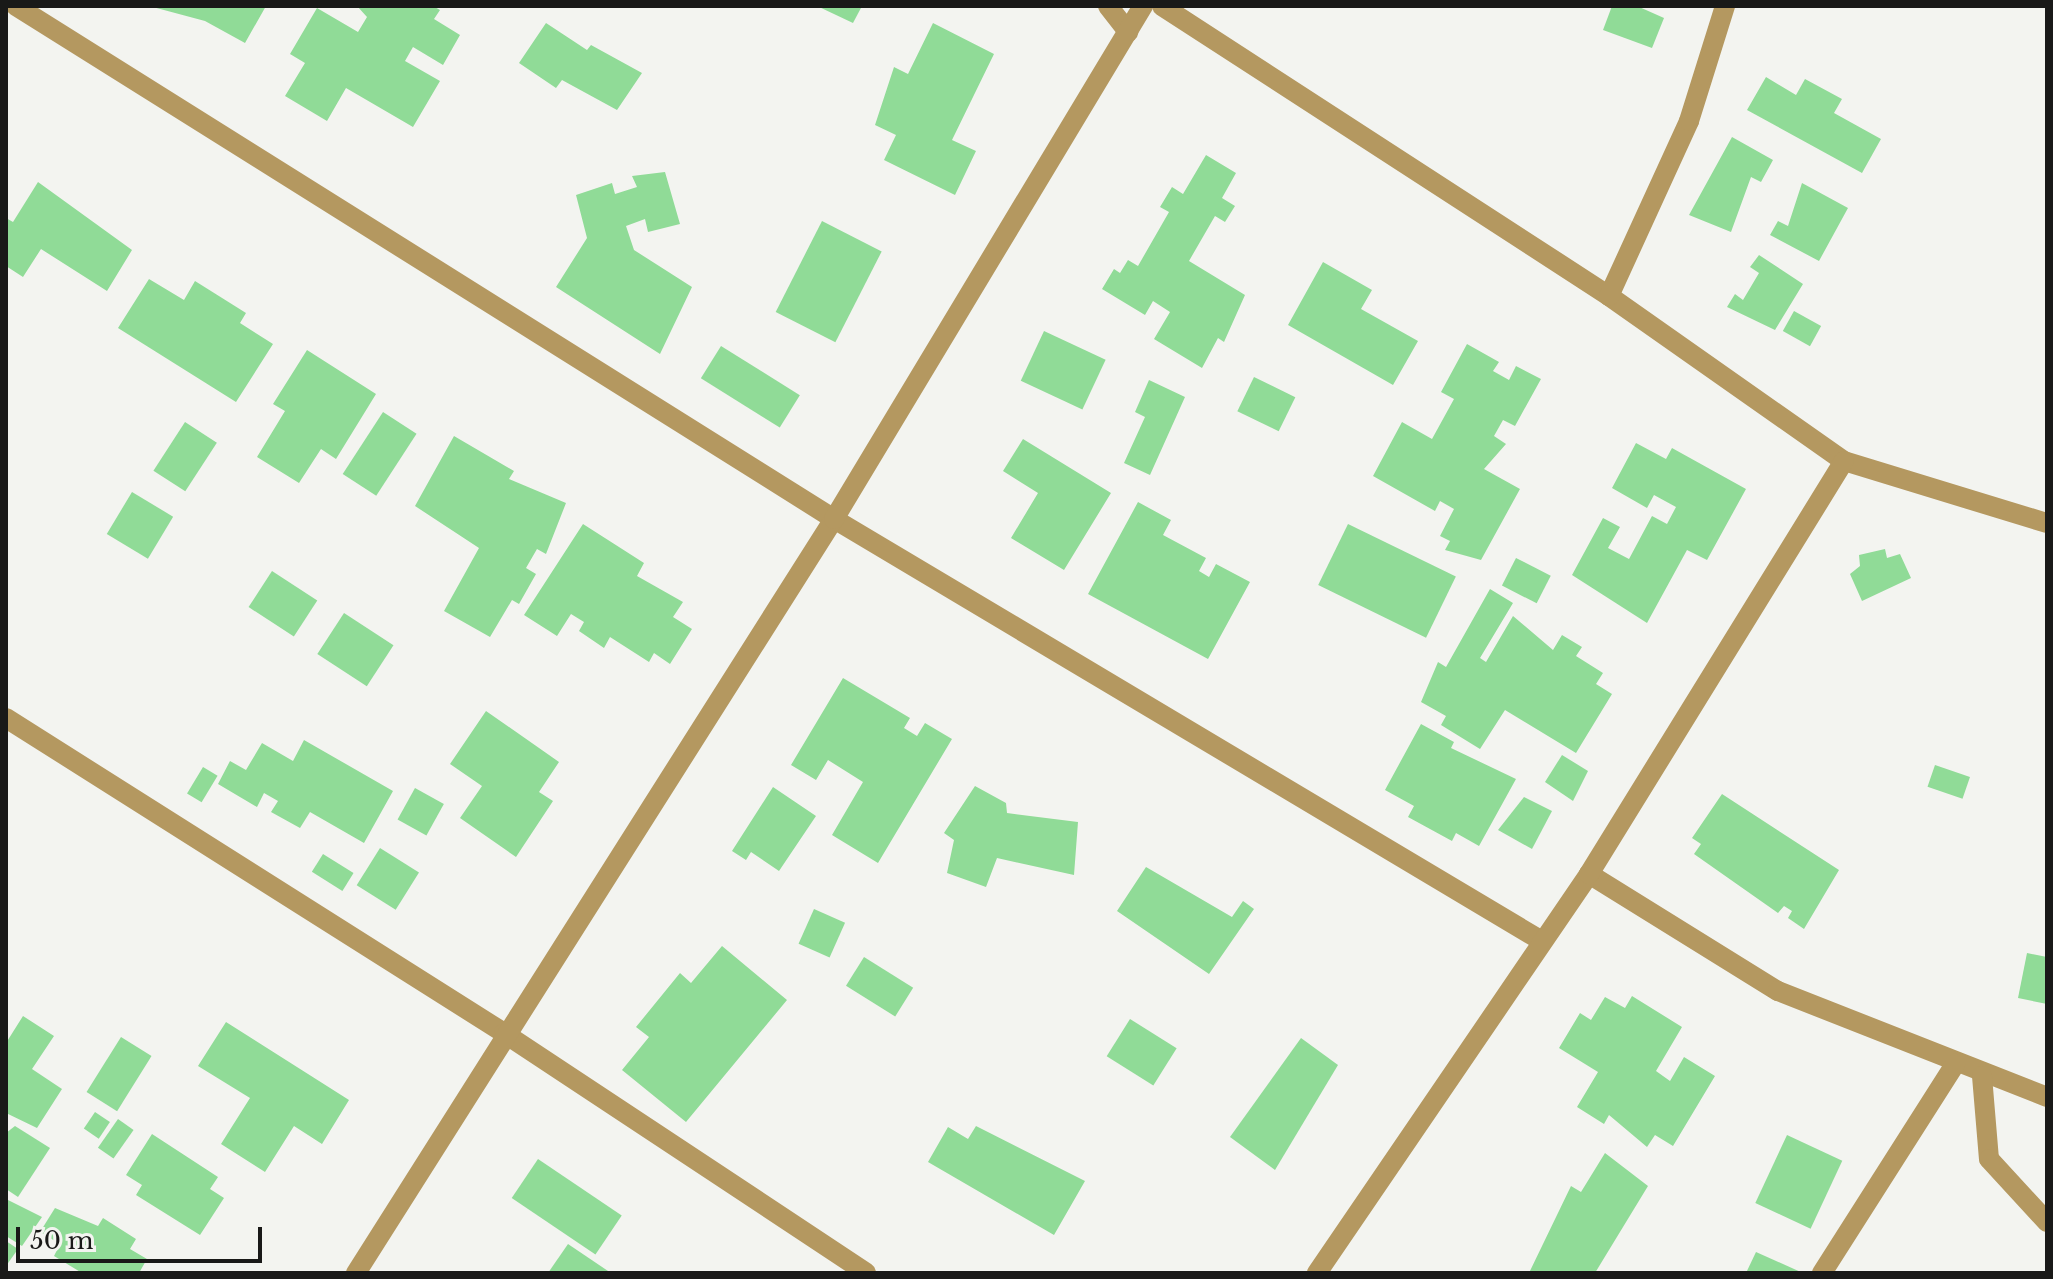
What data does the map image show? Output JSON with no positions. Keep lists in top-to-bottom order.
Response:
{
  "scale_bar": "50 m"
}
